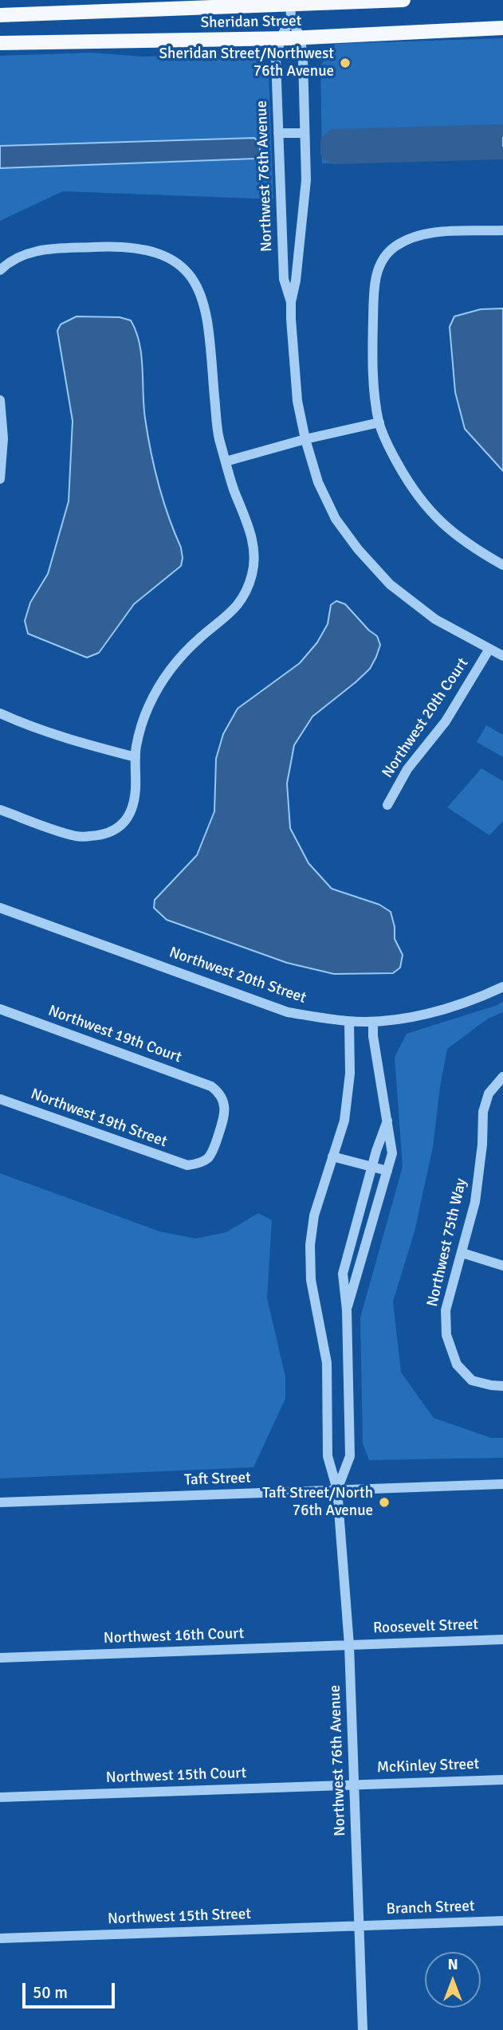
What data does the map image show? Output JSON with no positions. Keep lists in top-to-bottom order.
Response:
{
  "streets": {
    "main road": ["Sheridan Street"],
    "street": [
      "Northwest 76th Avenue",
      "Northwest 20th Court",
      "Northwest 20th Street",
      "Northwest 19th Court",
      "Northwest 19th Street",
      "Northwest 75th Way",
      "Taft Street",
      "Roosevelt Street",
      "Northwest 16th Court",
      "McKinley Street",
      "Northwest 15th Court",
      "Branch Street",
      "Northwest 15th Street"
    ]
  },
  "crossings": [
    ["Sheridan Street", "Northwest 76th Avenue"],
    ["Northwest 76th Avenue", "Northwest 20th Court"],
    ["Northwest 76th Avenue", "Northwest 20th Street"],
    ["Northwest 76th Avenue", "Taft Street"],
    ["Northwest 76th Avenue", "Roosevelt Street"],
    ["Northwest 76th Avenue", "Northwest 16th Court"],
    ["Northwest 76th Avenue", "McKinley Street"],
    ["Northwest 76th Avenue", "Northwest 15th Court"],
    ["Northwest 76th Avenue", "Branch Street"],
    ["Northwest 76th Avenue", "Northwest 15th Street"],
    ["Northwest 19th Court", "Northwest 19th Street"],
    ["Roosevelt Street", "Northwest 16th Court"],
    ["McKinley Street", "Northwest 15th Court"],
    ["Branch Street", "Northwest 15th Street"]
  ],
  "places": ["Sheridan Street/Northwest 76th Avenue", "Taft Street/North 76th Avenue"],
  "scale_bar": "50 m",
  "north": "top"
}
